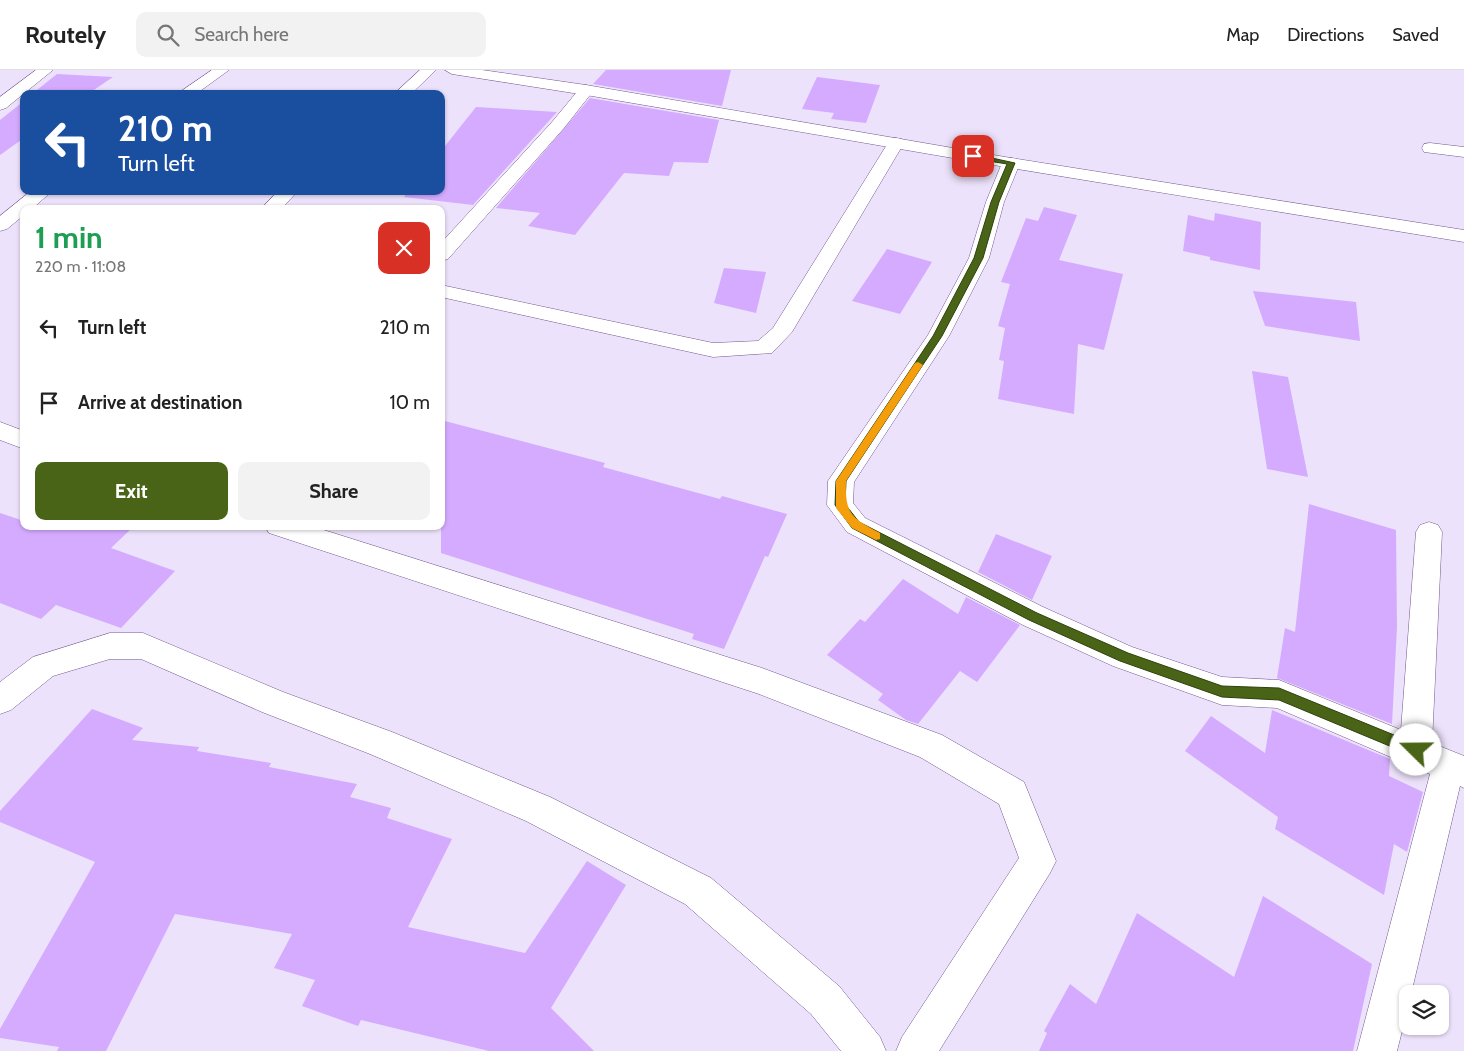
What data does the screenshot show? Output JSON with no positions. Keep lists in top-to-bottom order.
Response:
{
  "page": {
    "header": "Routely",
    "search": "Search here",
    "nav": ["Map", "Directions", "Saved"],
    "turn": ["210 m", "Turn left"],
    "heading": ["1 min", "220 m · 11:08"],
    "list": [
      {
        "name": "Turn left",
        "value": "210 m"
      },
      {
        "name": "Arrive at destination",
        "value": "10 m"
      }
    ],
    "buttons": ["Exit", "Share"]
  }
}
